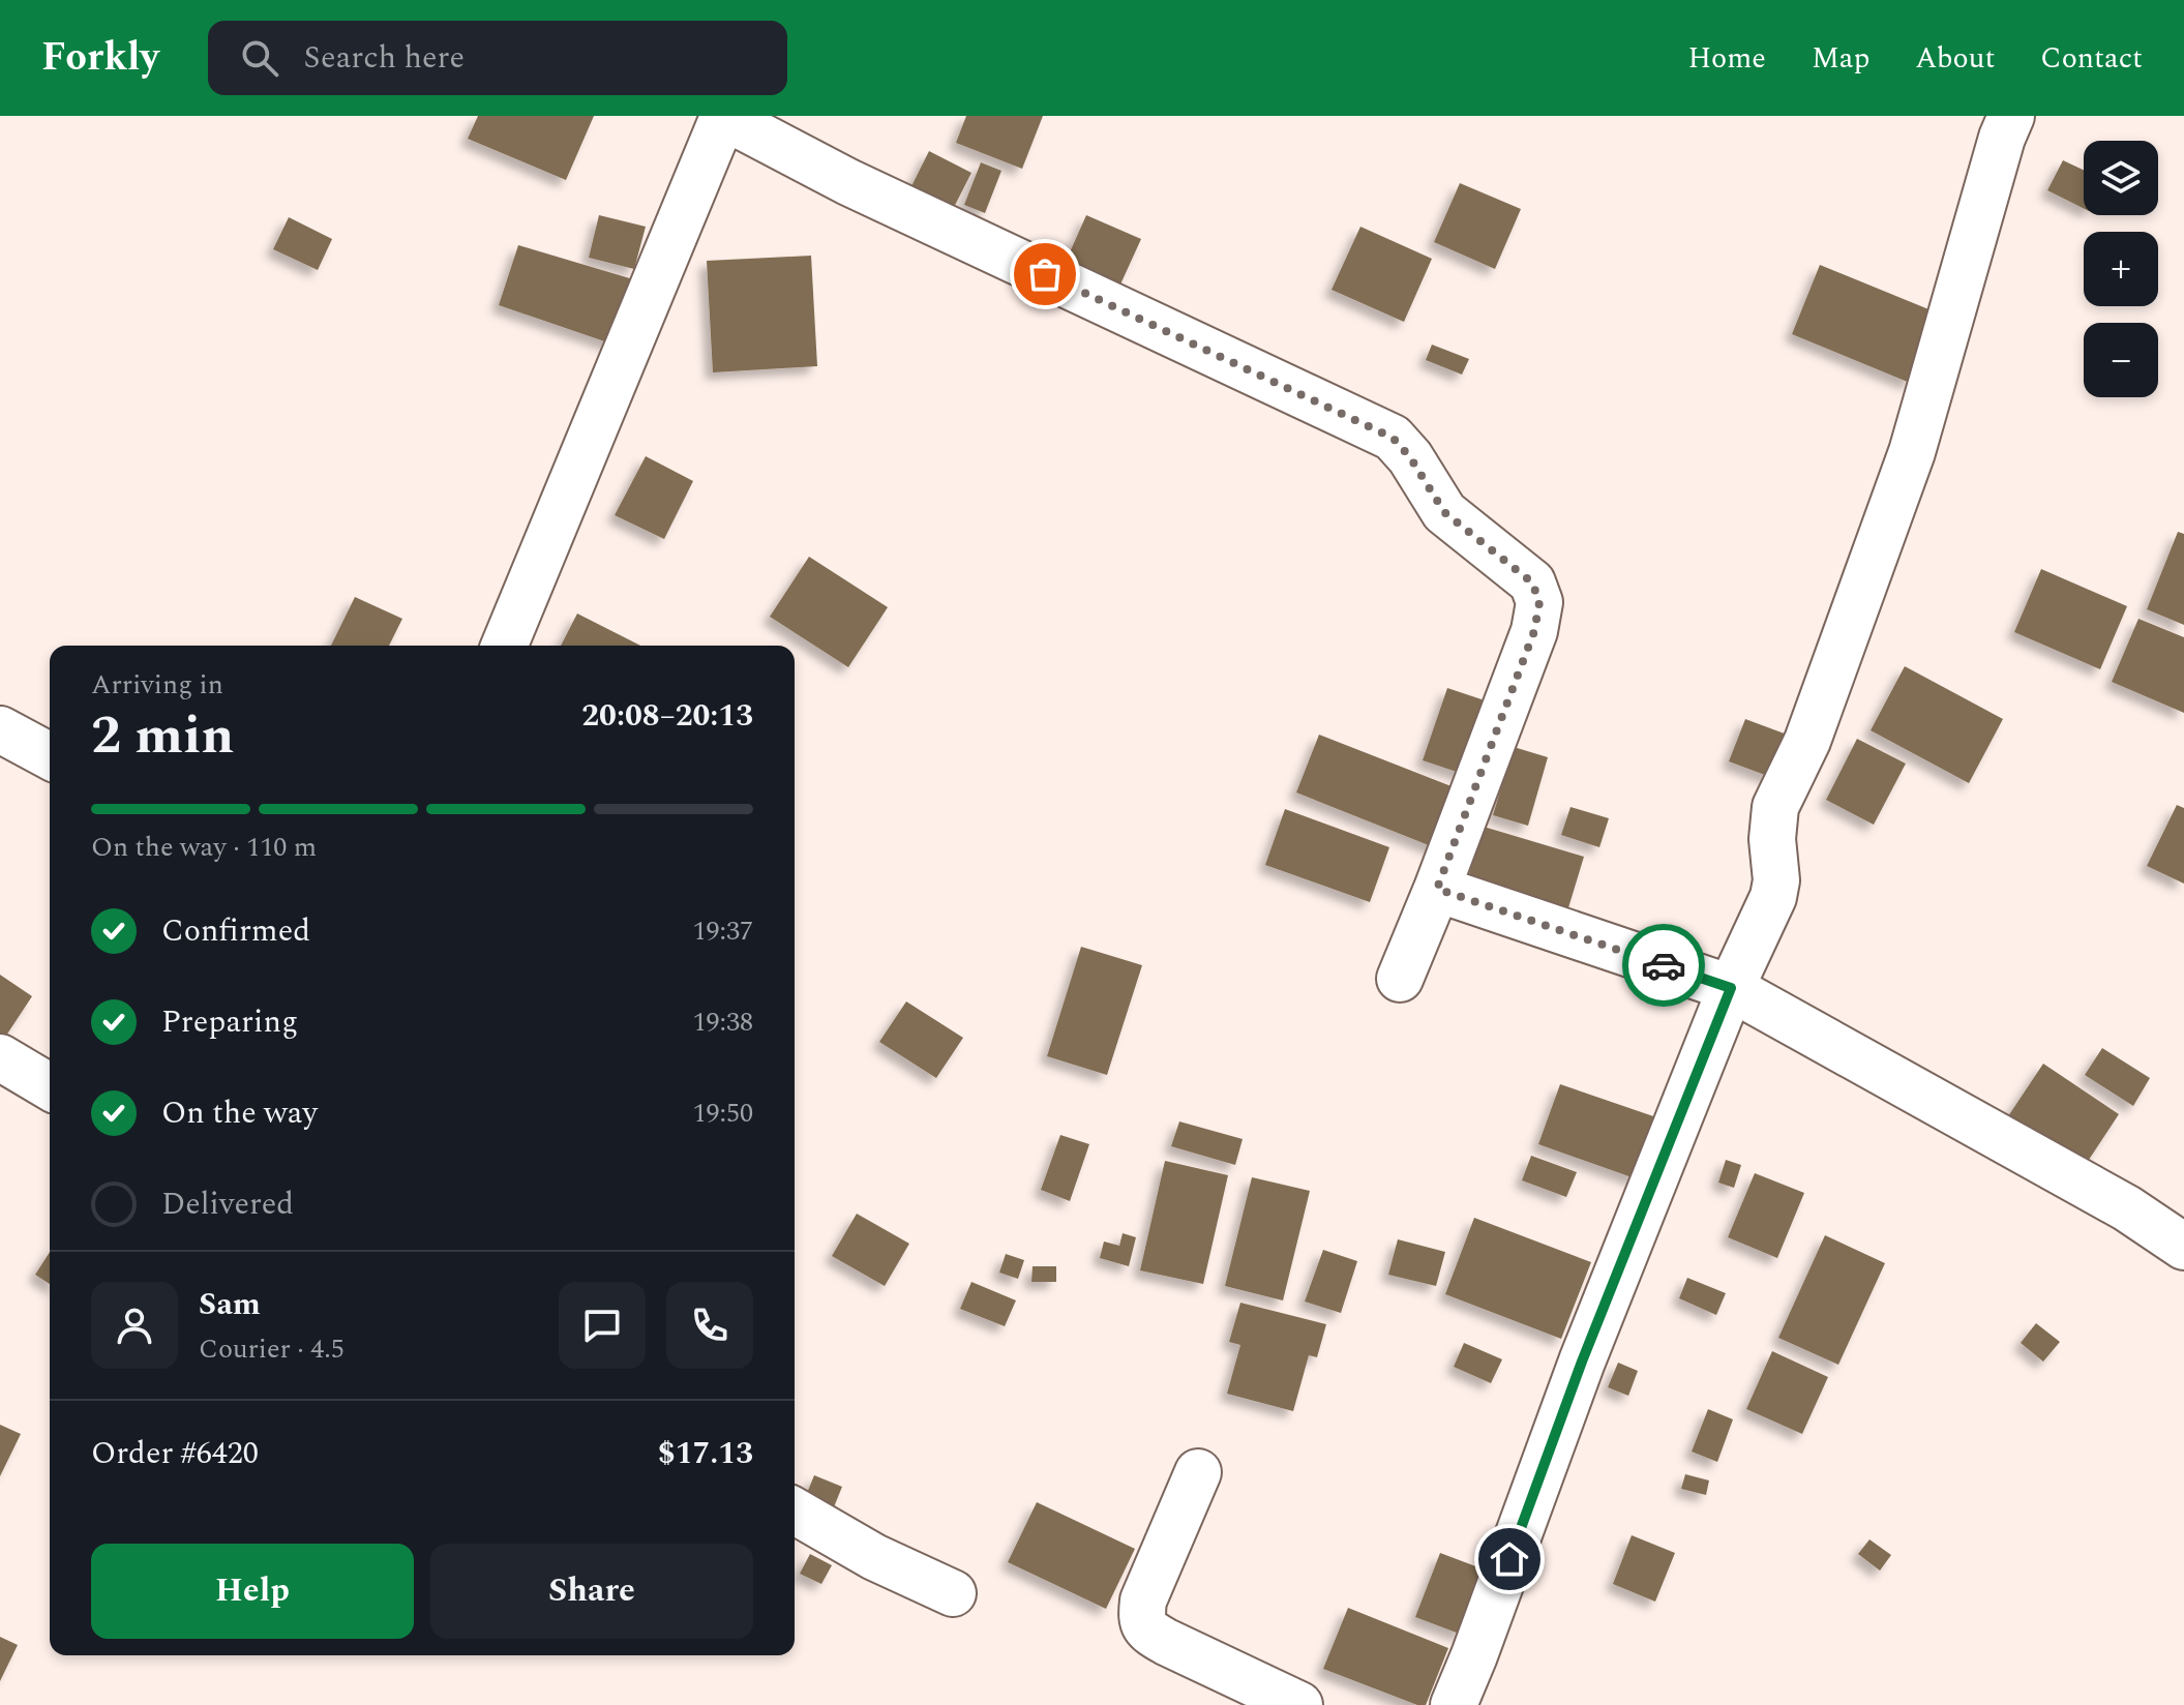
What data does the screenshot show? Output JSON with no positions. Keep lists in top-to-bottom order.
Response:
{
  "page": {
    "header": "Forkly",
    "search": "Search here",
    "nav": [
      "Home",
      "Map",
      "About",
      "Contact"
    ],
    "map_buttons": ["+", "−"],
    "heading": ["2 min", "Arriving in", "20:08–20:13"],
    "panel": [
      "Sam",
      "Courier · 4.5",
      "Order #6420",
      "$17.13"
    ],
    "bar": "On the way · 110 m",
    "list": [
      ["Confirmed", "19:37"],
      ["Preparing", "19:38"],
      ["On the way", "19:50"],
      "Delivered"
    ],
    "buttons": ["Help", "Share"]
  }
}
